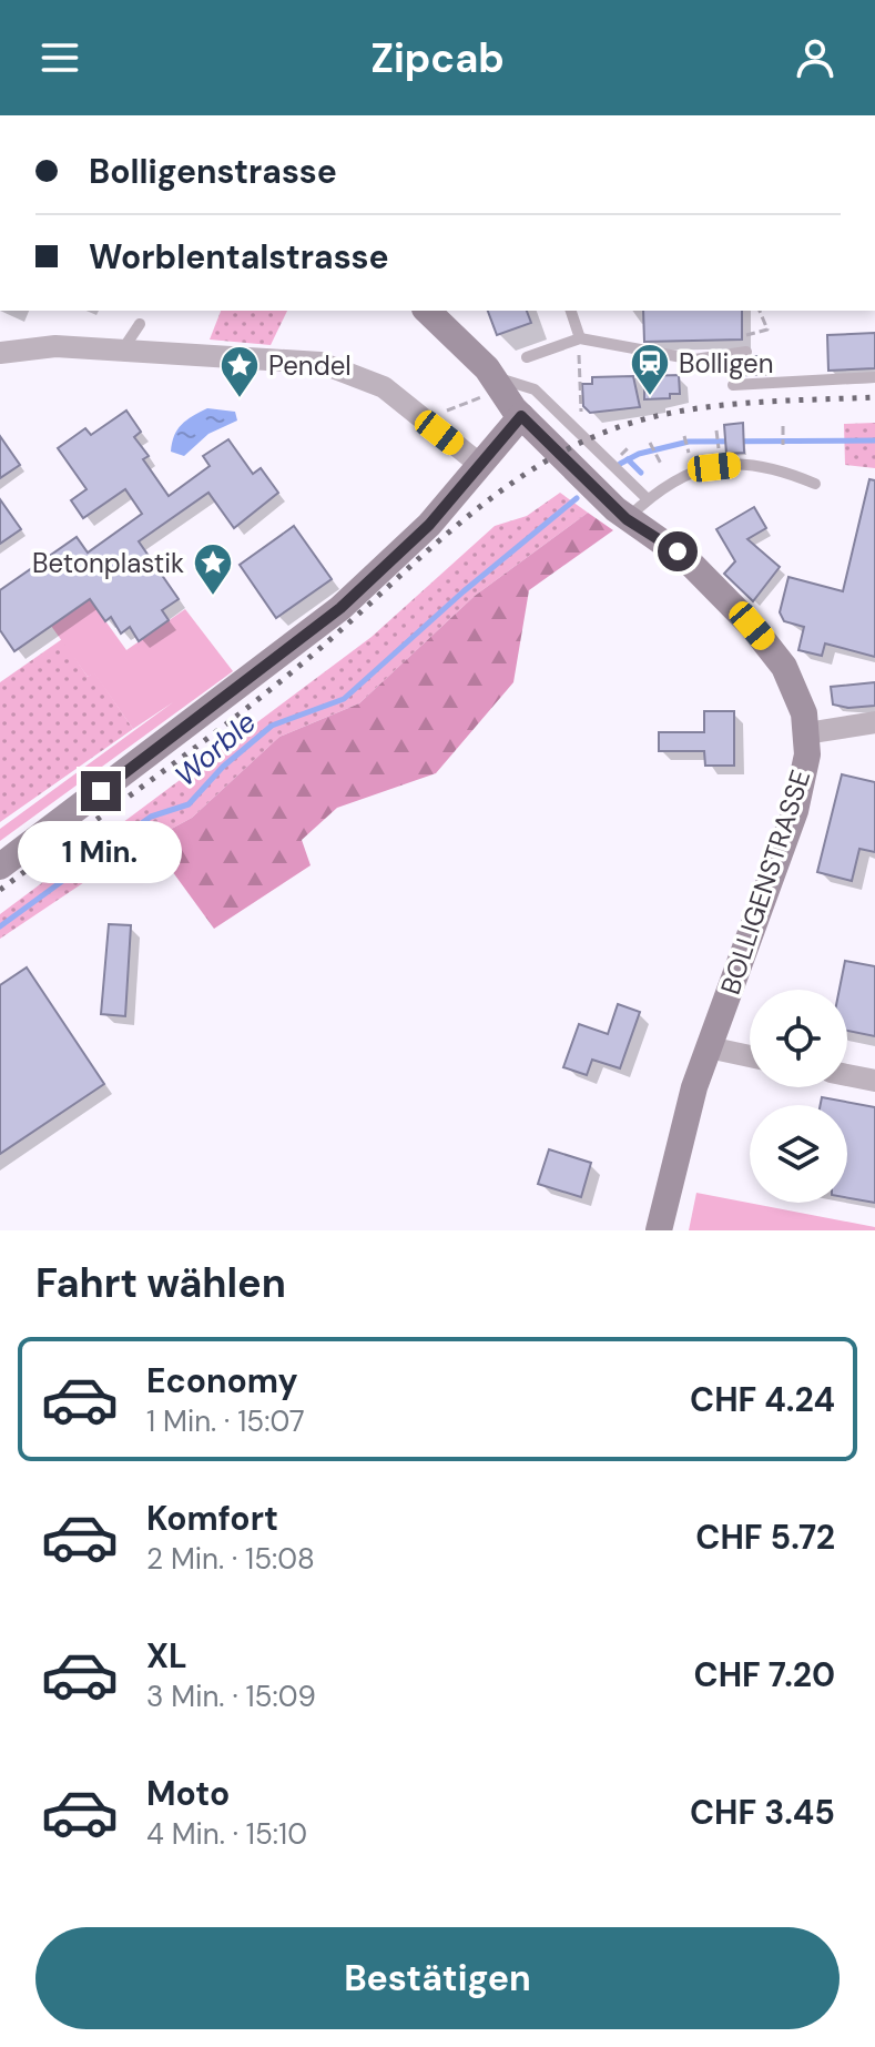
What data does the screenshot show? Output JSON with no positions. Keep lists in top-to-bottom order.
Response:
{
  "streets": {
    "main road": ["BOLLIGENSTRASSE"]
  },
  "water": ["Worble"],
  "places": {
    "station": ["Bolligen"],
    "place": ["Pendel", "Betonplastik"]
  },
  "page": {
    "header": "Zipcab",
    "banner": ["Bolligenstrasse", "Worblentalstrasse"],
    "bubble": "1 Min.",
    "heading": "Fahrt wählen",
    "list": [
      {
        "name": "Economy",
        "note": "1 Min. · 15:07",
        "value": "CHF 4.24"
      },
      {
        "name": "Komfort",
        "note": "2 Min. · 15:08",
        "value": "CHF 5.72"
      },
      {
        "name": "XL",
        "note": "3 Min. · 15:09",
        "value": "CHF 7.20"
      },
      {
        "name": "Moto",
        "note": "4 Min. · 15:10",
        "value": "CHF 3.45"
      }
    ],
    "buttons": "Bestätigen"
  }
}
